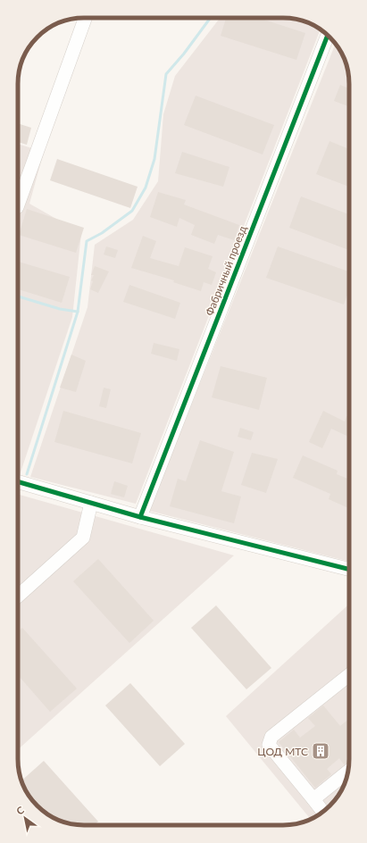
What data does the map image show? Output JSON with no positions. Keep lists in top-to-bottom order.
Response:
{
  "streets": {
    "street": ["Фабричный проезд"]
  },
  "places": {
    "building": ["ЦОД МТС"]
  },
  "north": "top left"
}
